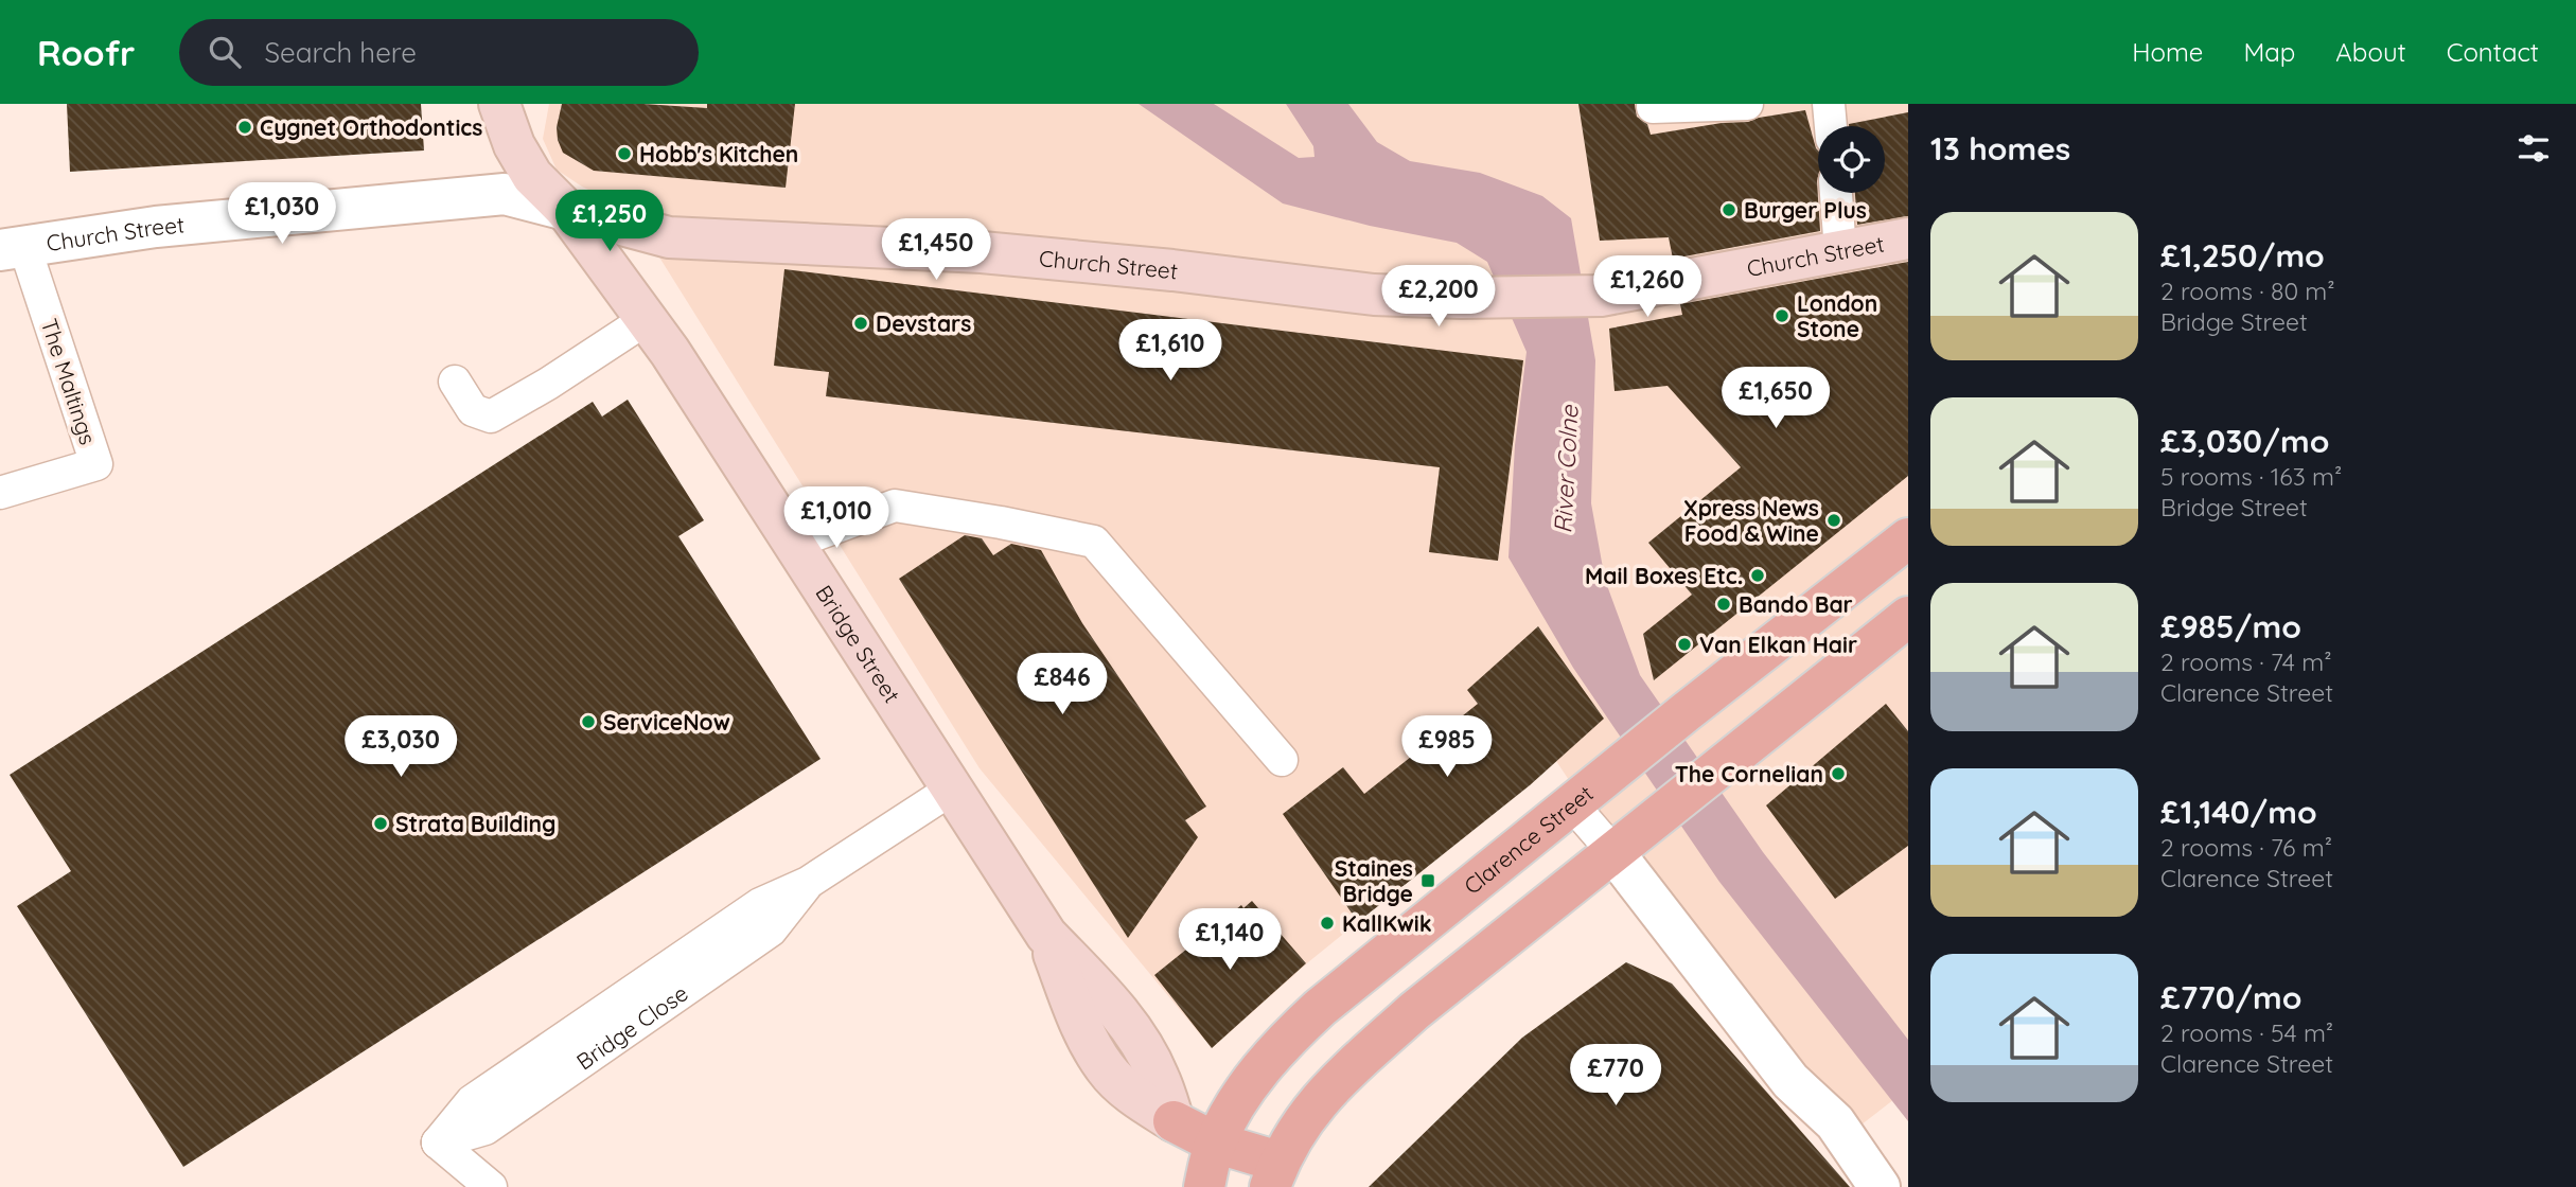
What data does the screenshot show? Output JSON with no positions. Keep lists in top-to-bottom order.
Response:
{
  "streets": {
    "main road": ["Church Street", "Bridge Street", "Clarence Street"],
    "lane": ["The Maltings", "Bridge Close"]
  },
  "crossings": [
    ["Church Street", "The Maltings"],
    ["Church Street", "Bridge Street"],
    ["Bridge Street", "Clarence Street"],
    ["Bridge Street", "Bridge Close"]
  ],
  "water": ["River Colne"],
  "places": {
    "other": [
      "Cygnet Orthodontics",
      "Hobb's Kitchen",
      "Burger Plus",
      "London Stone",
      "Devstars",
      "Xpress News Food & Wine",
      "Mail Boxes Etc.",
      "Bando Bar",
      "Van Elkan Hair",
      "ServiceNow",
      "The Cornelian",
      "Strata Building",
      "KallKwik"
    ],
    "transit": ["Staines Bridge"]
  },
  "page": {
    "header": "Roofr",
    "search": "Search here",
    "nav": [
      "Home",
      "Map",
      "About",
      "Contact"
    ],
    "heading": "13 homes",
    "price": [
      "£1,030",
      "£1,250",
      "£1,450",
      "£1,260",
      "£2,200",
      "£1,610",
      "£1,650",
      "£1,010",
      "£846",
      "£3,030",
      "£985",
      "£1,140",
      "£770"
    ],
    "list": [
      {
        "name": "£1,250/mo",
        "note": "2 rooms · 80 m² · Bridge Street"
      },
      {
        "name": "£3,030/mo",
        "note": "5 rooms · 163 m² · Bridge Street"
      },
      {
        "name": "£985/mo",
        "note": "2 rooms · 74 m² · Clarence Street"
      },
      {
        "name": "£1,140/mo",
        "note": "2 rooms · 76 m² · Clarence Street"
      },
      {
        "name": "£770/mo",
        "note": "2 rooms · 54 m² · Clarence Street"
      }
    ]
  }
}
